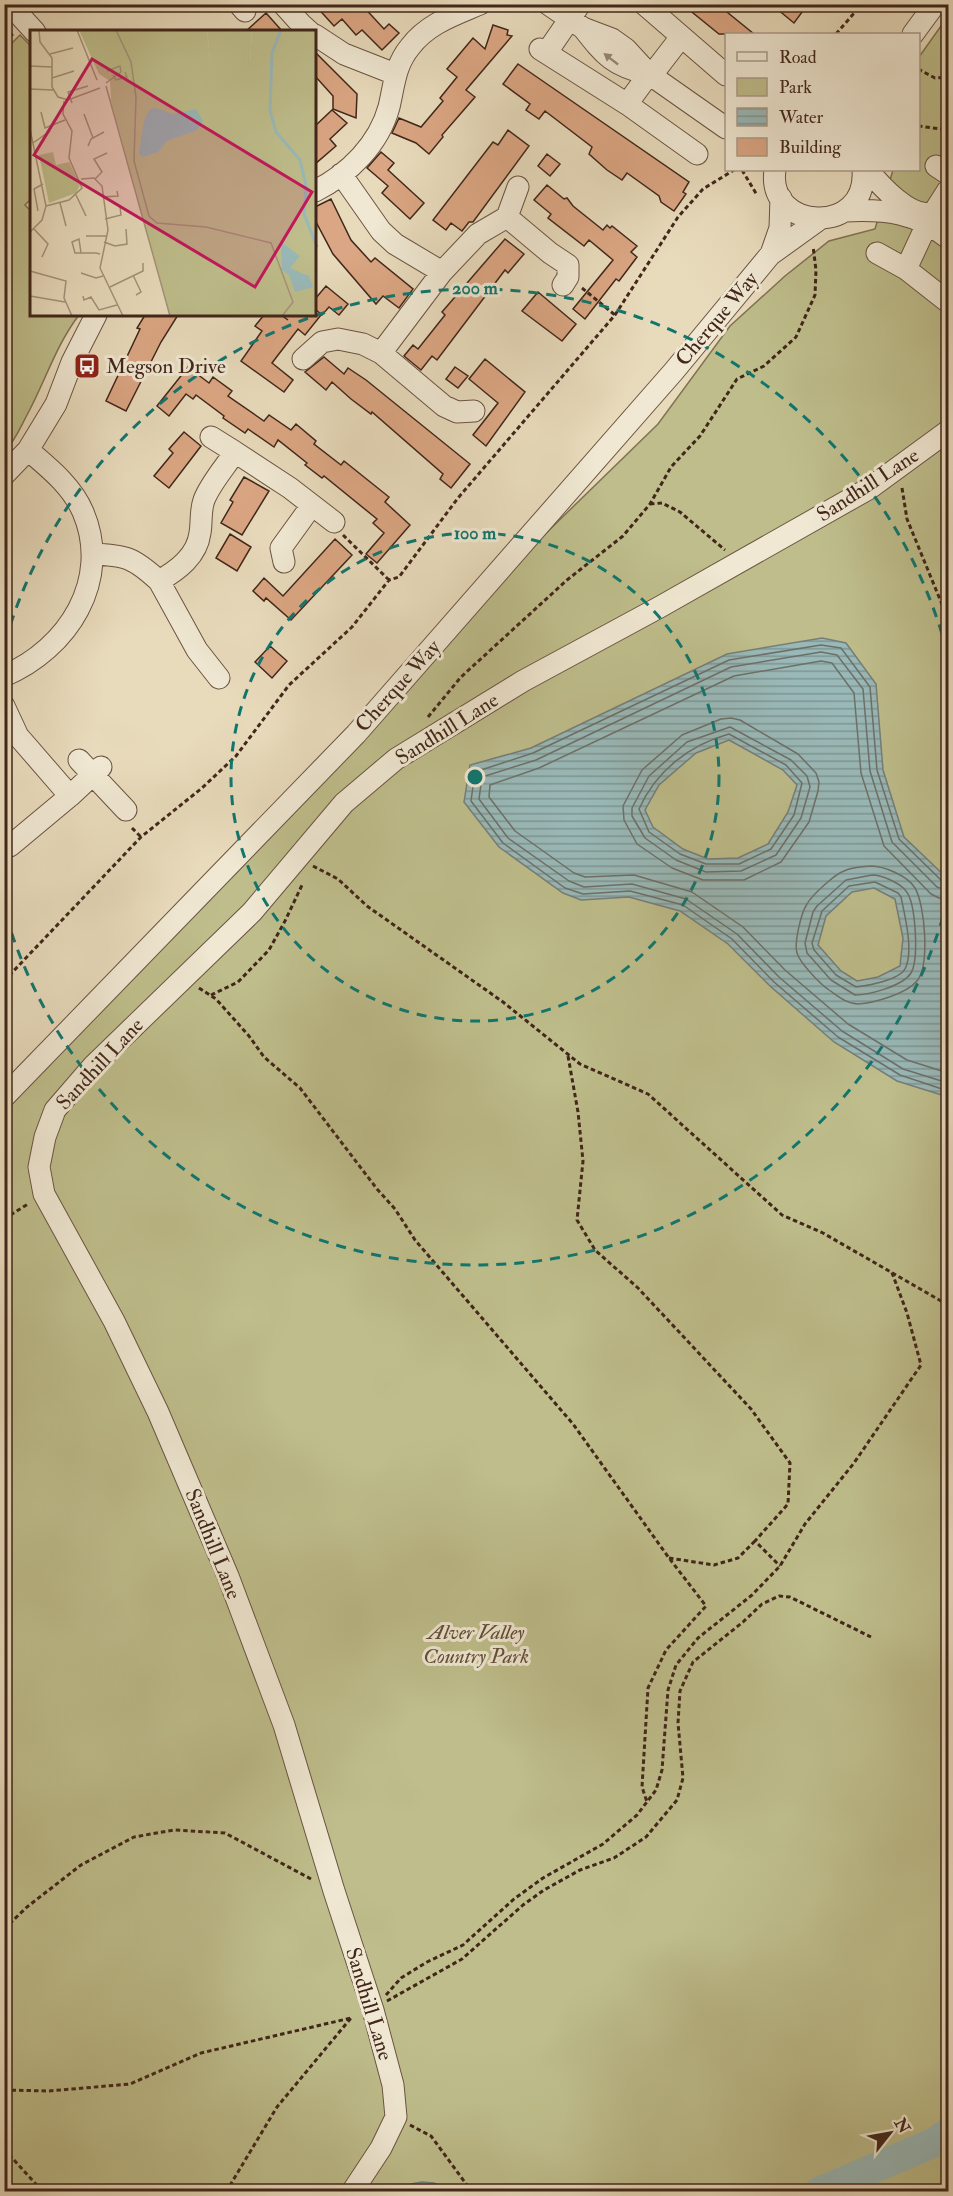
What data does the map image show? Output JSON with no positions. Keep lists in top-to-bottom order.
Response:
{
  "streets": {
    "street": ["Cherque Way", "Sandhill Lane"]
  },
  "parks": ["Alver Valley Country Park"],
  "places": {
    "bus stop": ["Megson Drive"]
  },
  "legend": [
    "Road",
    "Park",
    "Water",
    "Building"
  ],
  "north": "top right",
  "rings": ["200 m", "100 m"]
}
